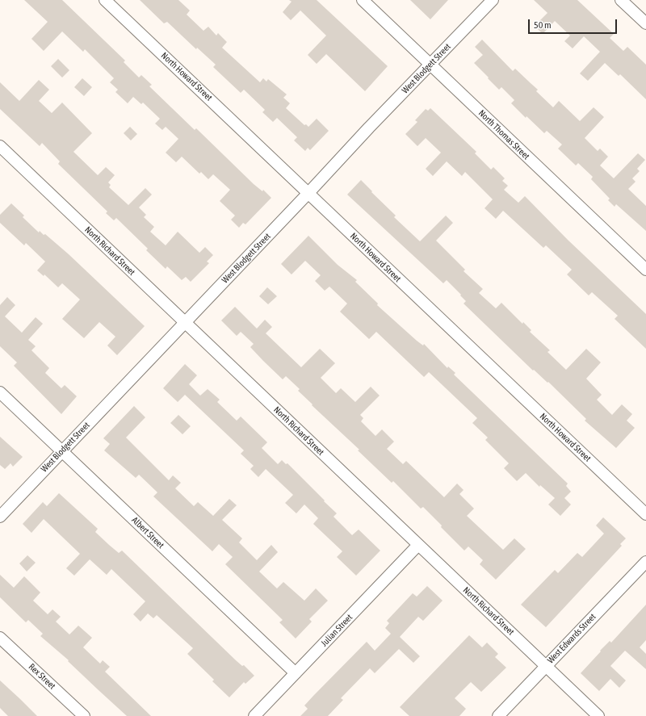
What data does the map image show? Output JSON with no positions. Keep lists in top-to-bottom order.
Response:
{
  "streets": {
    "street": [
      "West Blodgett Street",
      "North Howard Street",
      "North Thomas Street",
      "North Richard Street",
      "Albert Street",
      "Julian Street",
      "West Edwards Street",
      "Rex Street"
    ]
  },
  "crossings": [
    ["West Blodgett Street", "North Howard Street"],
    ["West Blodgett Street", "North Thomas Street"],
    ["West Blodgett Street", "North Richard Street"],
    ["West Blodgett Street", "Albert Street"],
    ["North Richard Street", "Julian Street"],
    ["North Richard Street", "West Edwards Street"],
    ["Albert Street", "Julian Street"]
  ],
  "scale_bar": "50 m"
}
